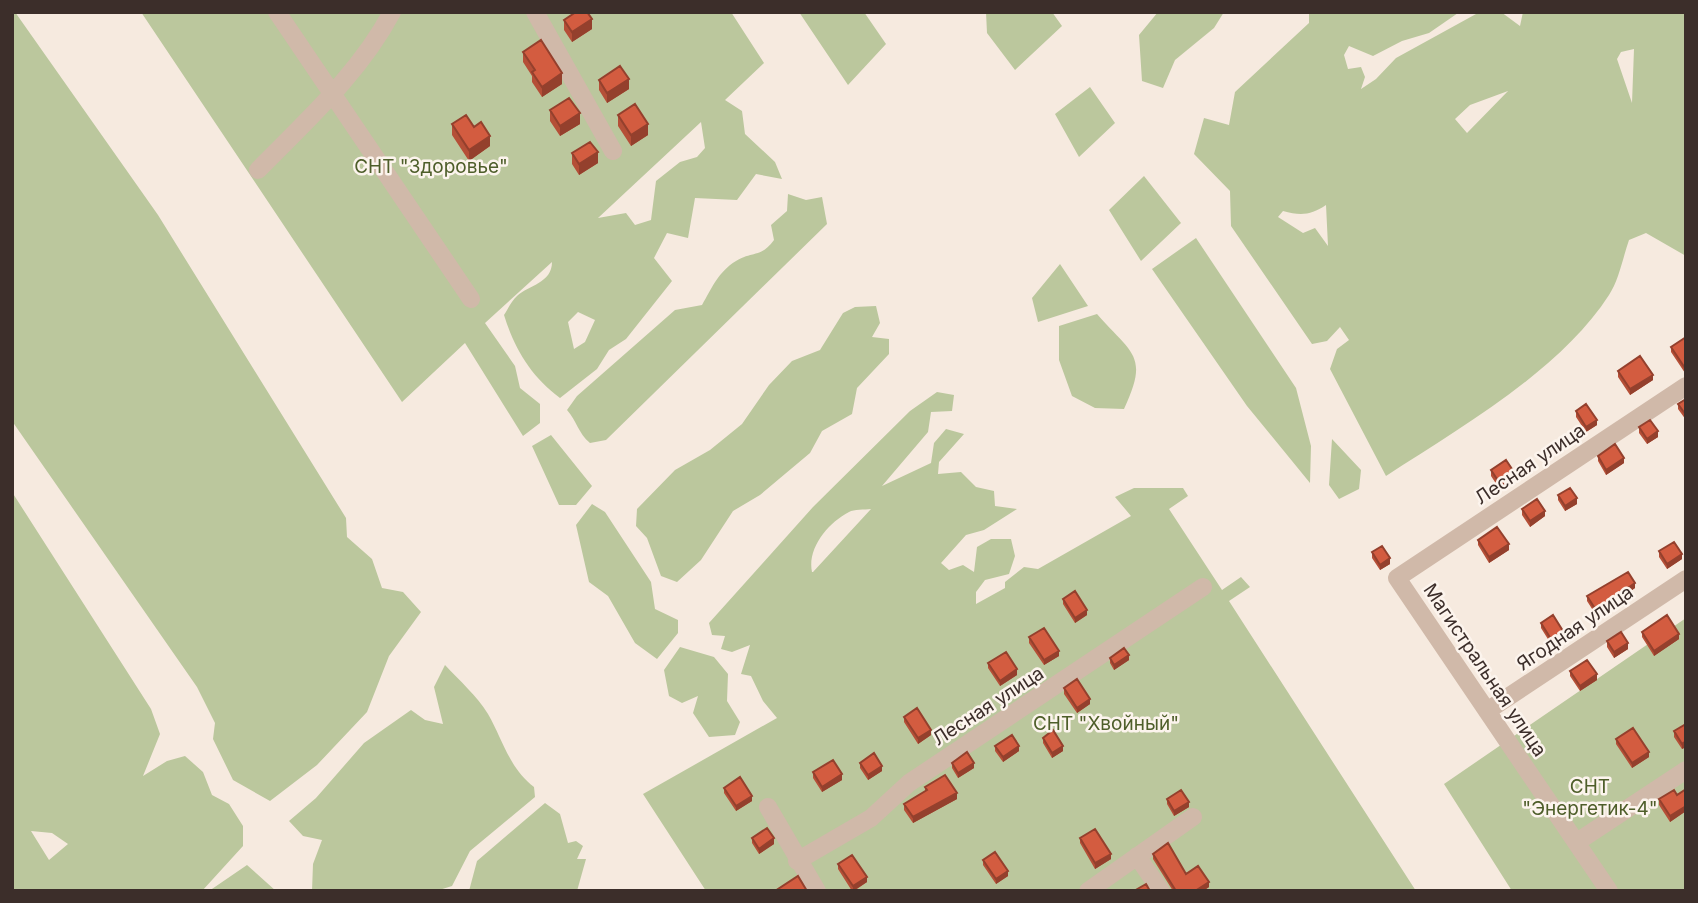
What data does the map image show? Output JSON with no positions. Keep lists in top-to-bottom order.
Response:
{
  "streets": {
    "street": ["Лесная улица", "Ягодная улица", "Магистральная улица"]
  },
  "crossings": [
    ["Лесная улица", "Магистральная улица"],
    ["Ягодная улица", "Магистральная улица"]
  ],
  "parks": ["СНТ \"Здоровье\"", "СНТ \"Хвойный\"", "СНТ \"Энергетик-4\""]
}
